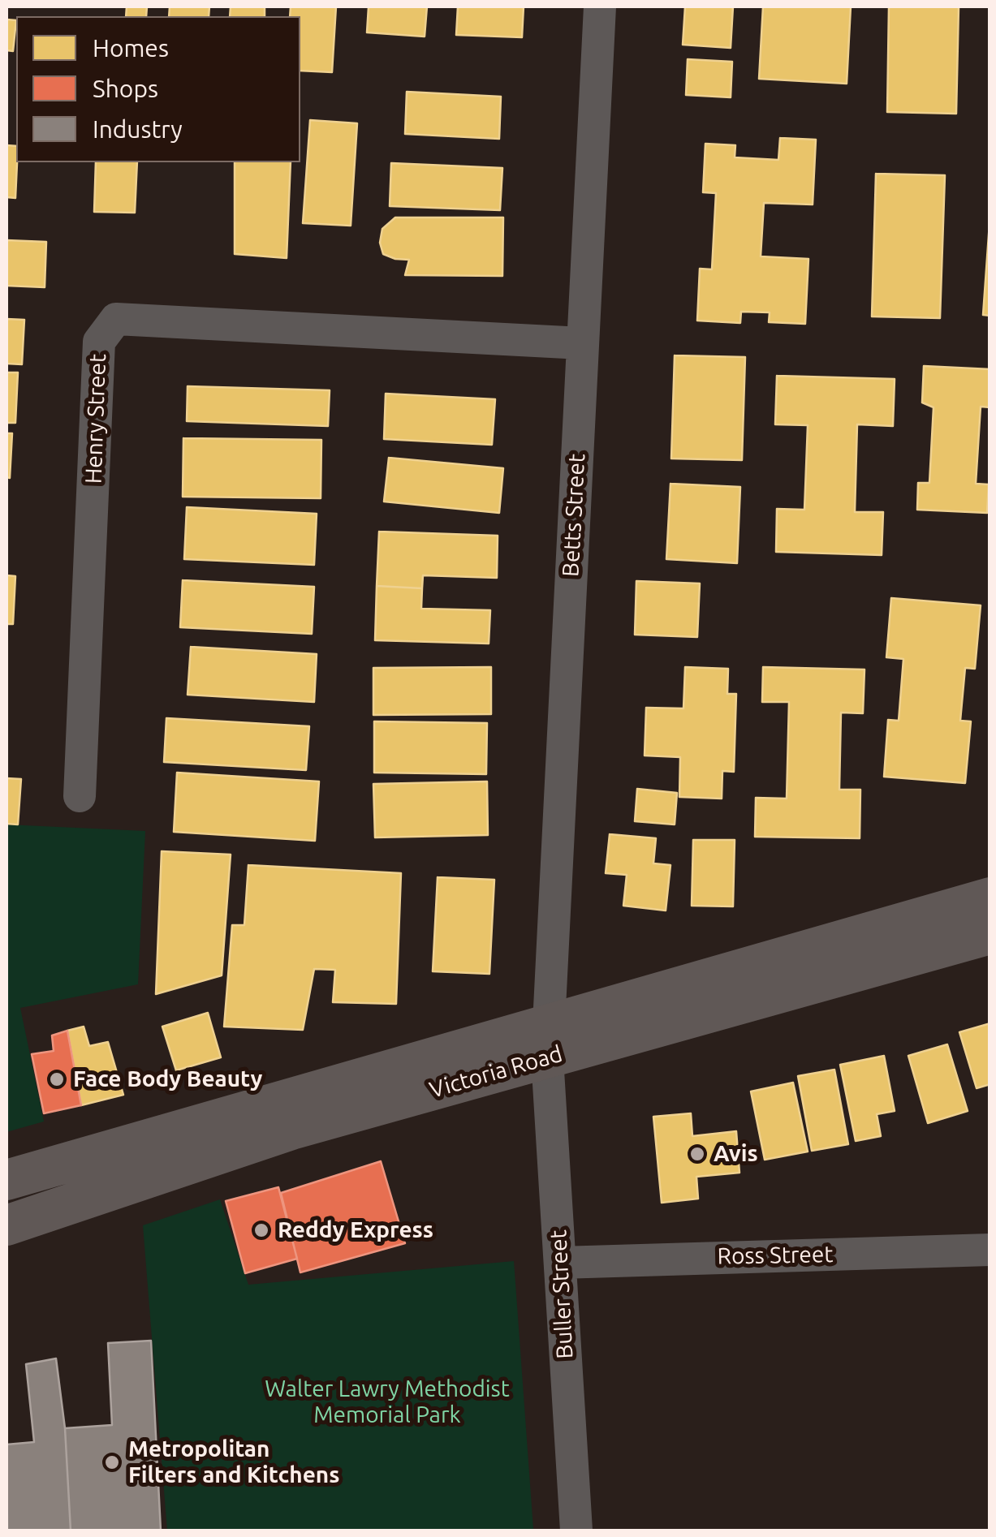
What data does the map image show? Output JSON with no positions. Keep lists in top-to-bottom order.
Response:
{
  "streets": {
    "main road": ["Victoria Road"],
    "street": [
      "Henry Street",
      "Betts Street",
      "Ross Street",
      "Buller Street"
    ]
  },
  "crossings": [
    ["Henry Street", "Betts Street"],
    ["Betts Street", "Victoria Road"],
    ["Betts Street", "Buller Street"],
    ["Victoria Road", "Buller Street"],
    ["Ross Street", "Buller Street"]
  ],
  "parks": ["Walter Lawry Methodist Memorial Park"],
  "places": [
    "Face Body Beauty",
    "Avis",
    "Reddy Express",
    "Metropolitan Filters and Kitchens"
  ],
  "legend": ["Homes", "Shops", "Industry"]
}
